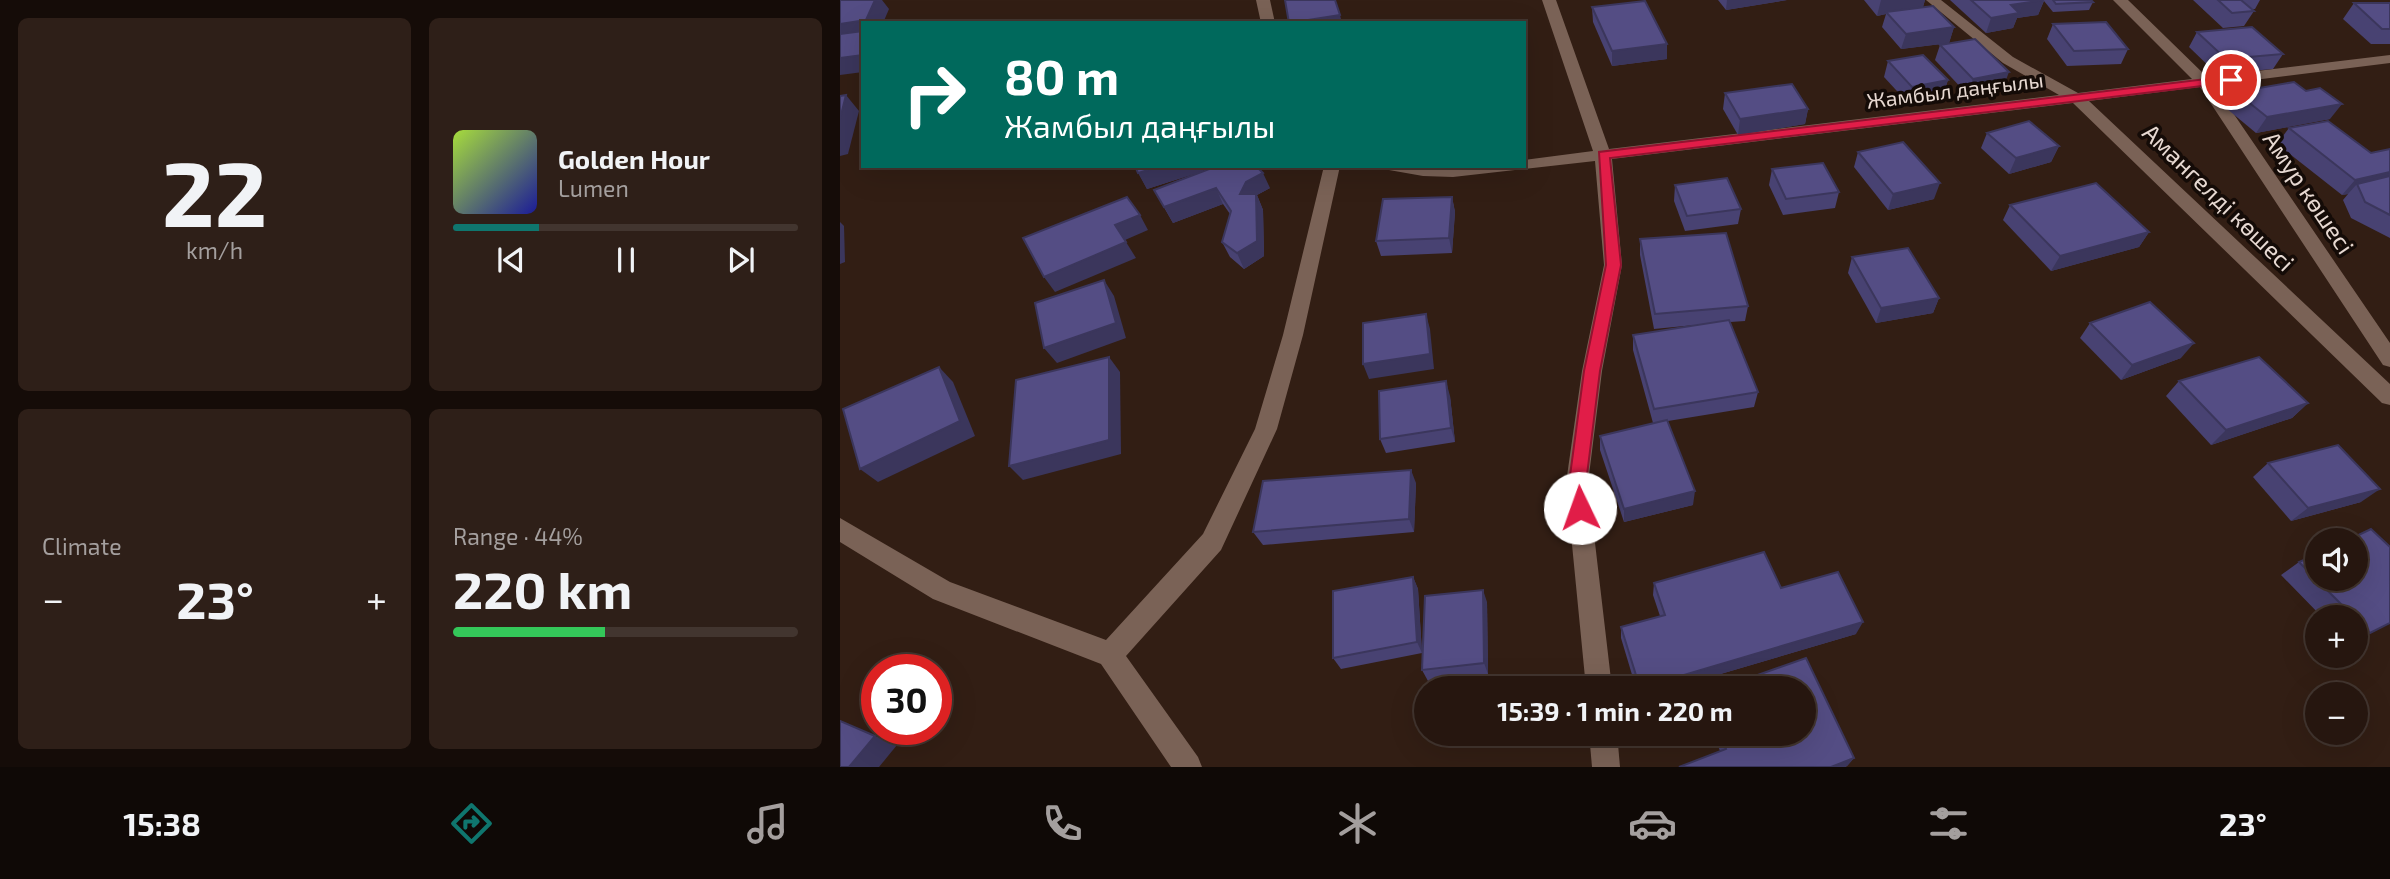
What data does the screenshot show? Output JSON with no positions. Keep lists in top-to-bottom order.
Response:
{
  "streets": {
    "street": ["Жамбыл даңғылы", "Амур көшесі", "Амангелді көшесі"]
  },
  "crossings": [
    ["Жамбыл даңғылы", "Амур көшесі"],
    ["Жамбыл даңғылы", "Амангелді көшесі"]
  ],
  "page": {
    "tile": [
      ["22", "km/h"],
      "Climate",
      ["Range · 44%", "220 km"]
    ],
    "turn": ["80 m", "Жамбыл даңғылы"],
    "song": ["Golden Hour", "Lumen"],
    "map_buttons": ["+", "−"],
    "heat": ["−", "23°", "+"],
    "limit": "30",
    "trip": "15:39 · 1 min · 220 m",
    "tabs": ["15:38", "23°"]
  }
}
